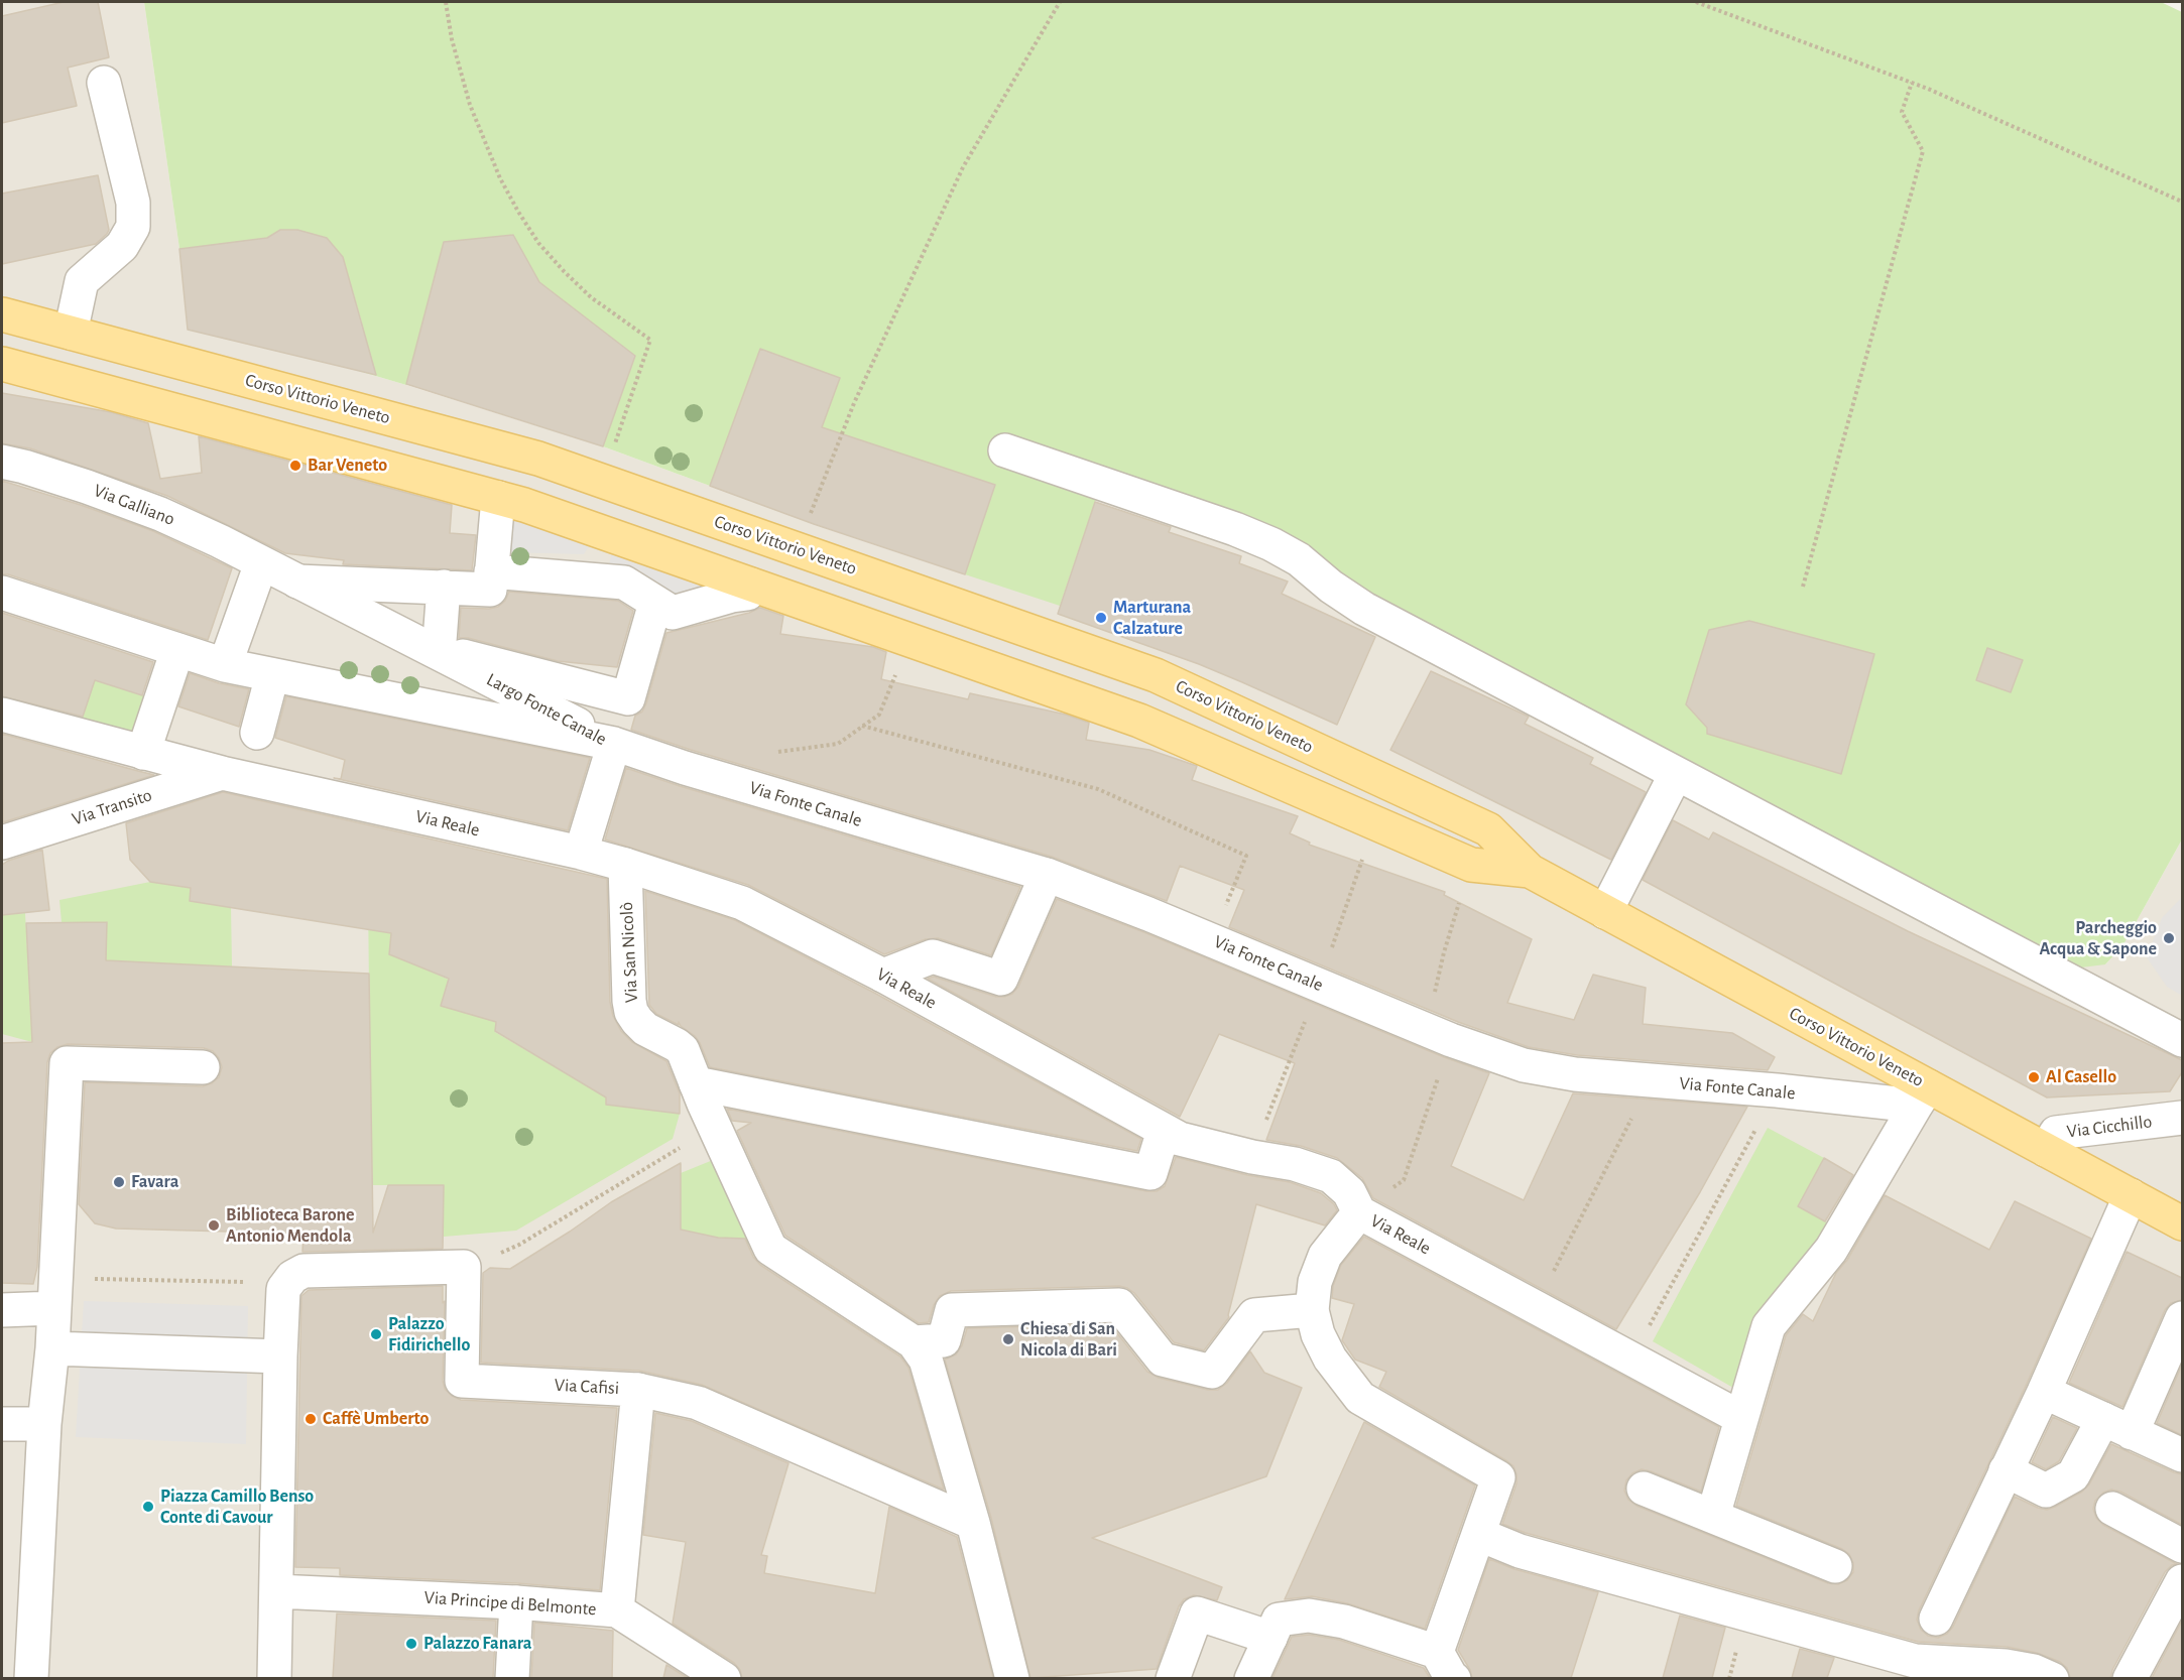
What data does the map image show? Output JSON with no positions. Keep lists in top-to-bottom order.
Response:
{
  "streets": {
    "main road": ["Corso Vittorio Veneto"],
    "street": [
      "Via Galliano",
      "Largo Fonte Canale",
      "Via Fonte Canale",
      "Via Transito",
      "Via Reale",
      "Via San Nicolò",
      "Via Cicchillo",
      "Via Cafisi",
      "Via Principe di Belmonte"
    ]
  },
  "crossings": [
    ["Corso Vittorio Veneto", "Via Fonte Canale"],
    ["Corso Vittorio Veneto", "Via Cicchillo"],
    ["Via Galliano", "Largo Fonte Canale"],
    ["Largo Fonte Canale", "Via Fonte Canale"],
    ["Via Transito", "Via Reale"],
    ["Via Reale", "Via San Nicolò"],
    ["Via Cafisi", "Via Principe di Belmonte"]
  ],
  "places": [
    "Bar Veneto",
    "Marturana Calzature",
    "Parcheggio Acqua & Sapone",
    "Al Casello",
    "Favara",
    "Biblioteca Barone Antonio Mendola",
    "Palazzo Fidirichello",
    "Chiesa di San Nicola di Bari",
    "Caffè Umberto",
    "Piazza Camillo Benso Conte di Cavour",
    "Palazzo Fanara"
  ]
}
